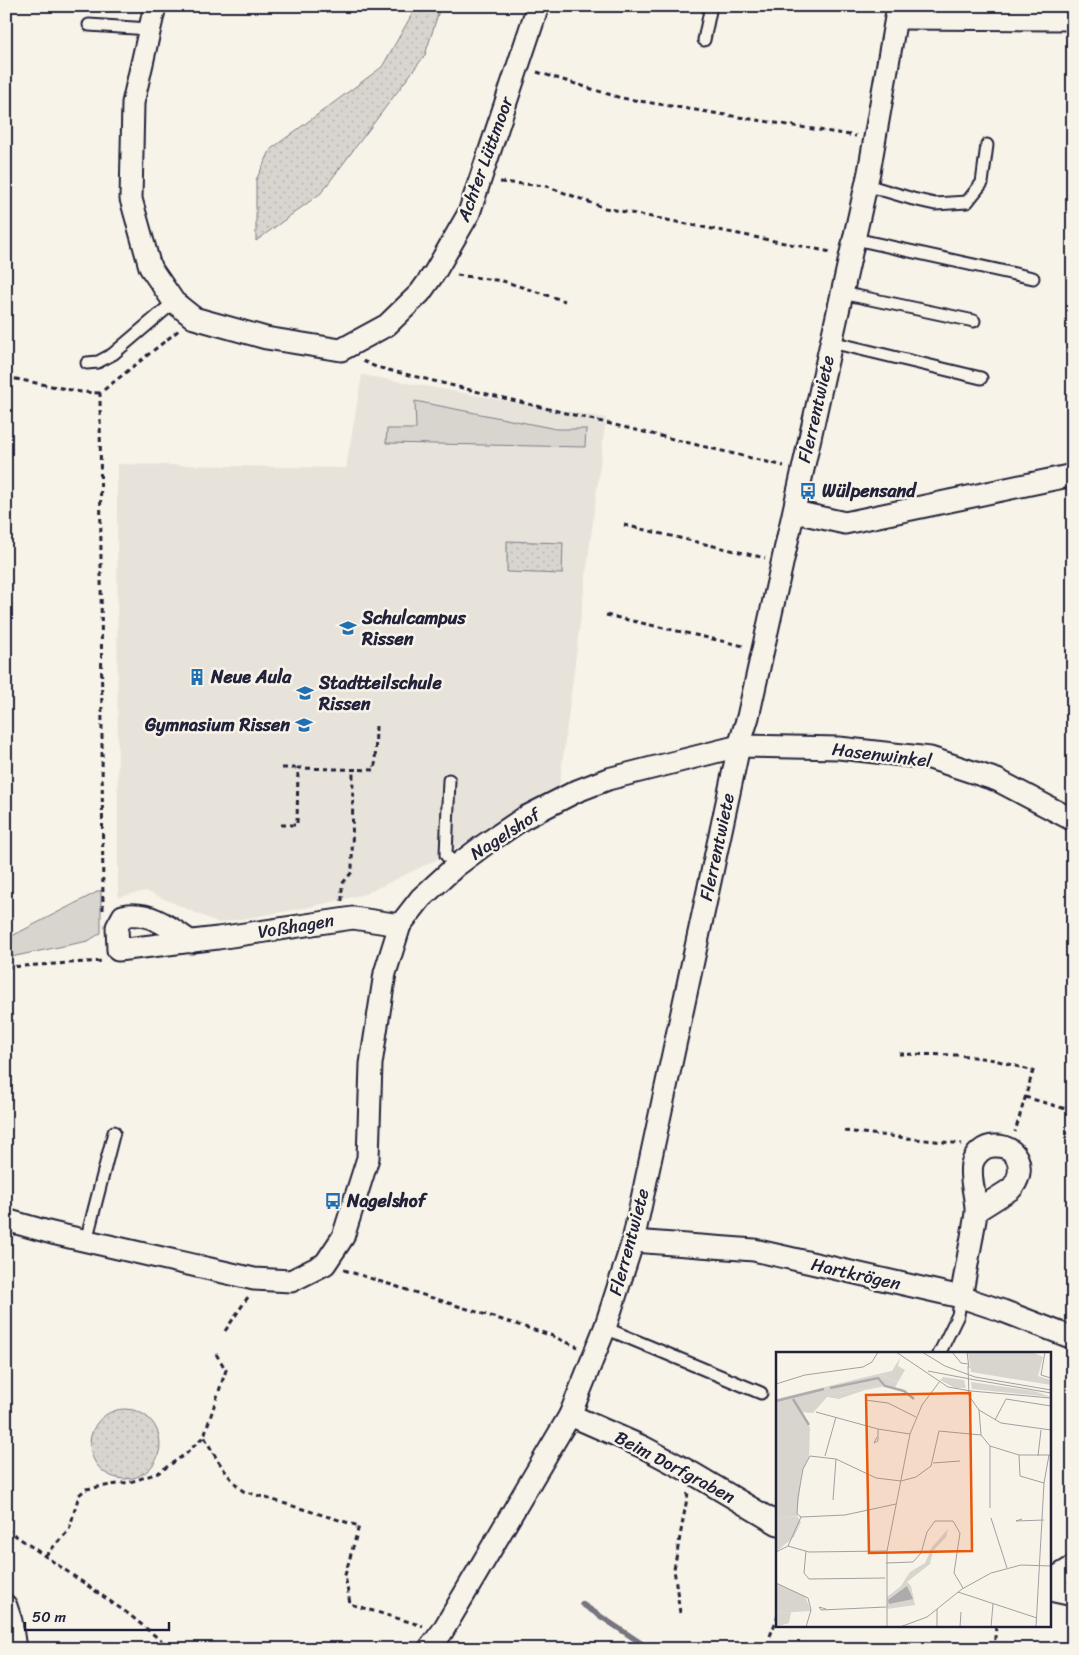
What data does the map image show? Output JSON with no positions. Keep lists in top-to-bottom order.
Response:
{
  "streets": {
    "street": [
      "Achter Lüttmoor",
      "Flerrentwiete",
      "Hasenwinkel",
      "Nagelshof",
      "Voßhagen",
      "Hartkrögen",
      "Beim Dorfgraben"
    ]
  },
  "crossings": [
    ["Flerrentwiete", "Hasenwinkel"],
    ["Flerrentwiete", "Nagelshof"],
    ["Flerrentwiete", "Hartkrögen"],
    ["Flerrentwiete", "Beim Dorfgraben"],
    ["Hasenwinkel", "Nagelshof"],
    ["Nagelshof", "Voßhagen"]
  ],
  "places": {
    "bus stop": ["Wülpensand", "Nagelshof"],
    "school or university": ["Schulcampus Rissen", "Stadtteilschule Rissen", "Gymnasium Rissen"],
    "building": ["Neue Aula"]
  },
  "scale_bar": "50 m"
}
